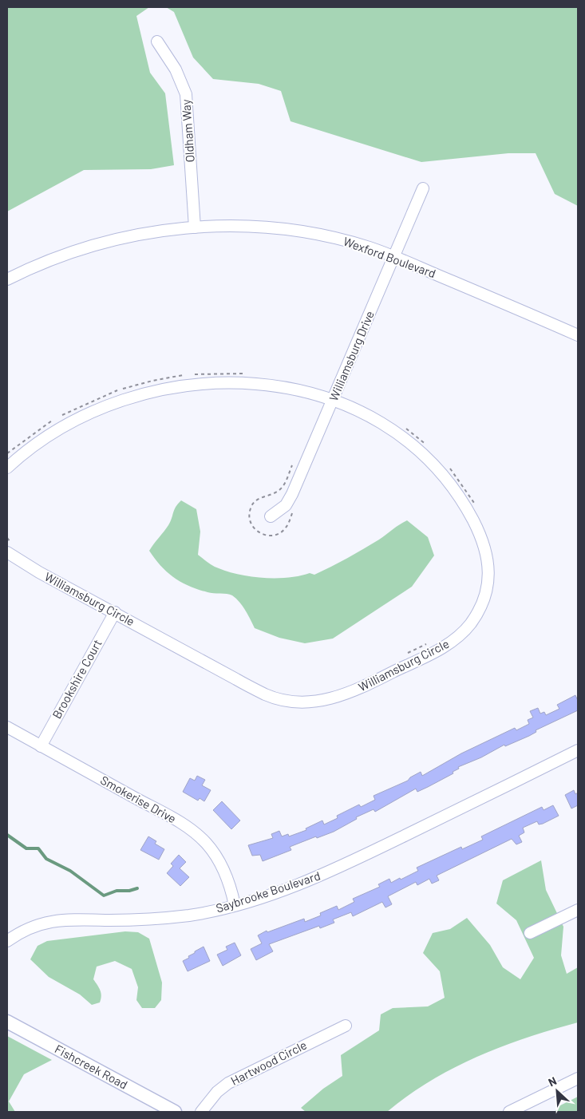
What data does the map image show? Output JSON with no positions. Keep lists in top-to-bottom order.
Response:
{
  "streets": {
    "main road": ["Fishcreek Road"],
    "street": [
      "Oldham Way",
      "Wexford Boulevard",
      "Williamsburg Drive",
      "Williamsburg Circle",
      "Brookshire Court",
      "Smokerise Drive",
      "Saybrooke Boulevard",
      "Hartwood Circle"
    ]
  },
  "crossings": [
    ["Oldham Way", "Wexford Boulevard"],
    ["Wexford Boulevard", "Williamsburg Drive"],
    ["Williamsburg Drive", "Williamsburg Circle"],
    ["Williamsburg Circle", "Brookshire Court"],
    ["Brookshire Court", "Smokerise Drive"],
    ["Smokerise Drive", "Saybrooke Boulevard"]
  ],
  "north": "top left"
}
